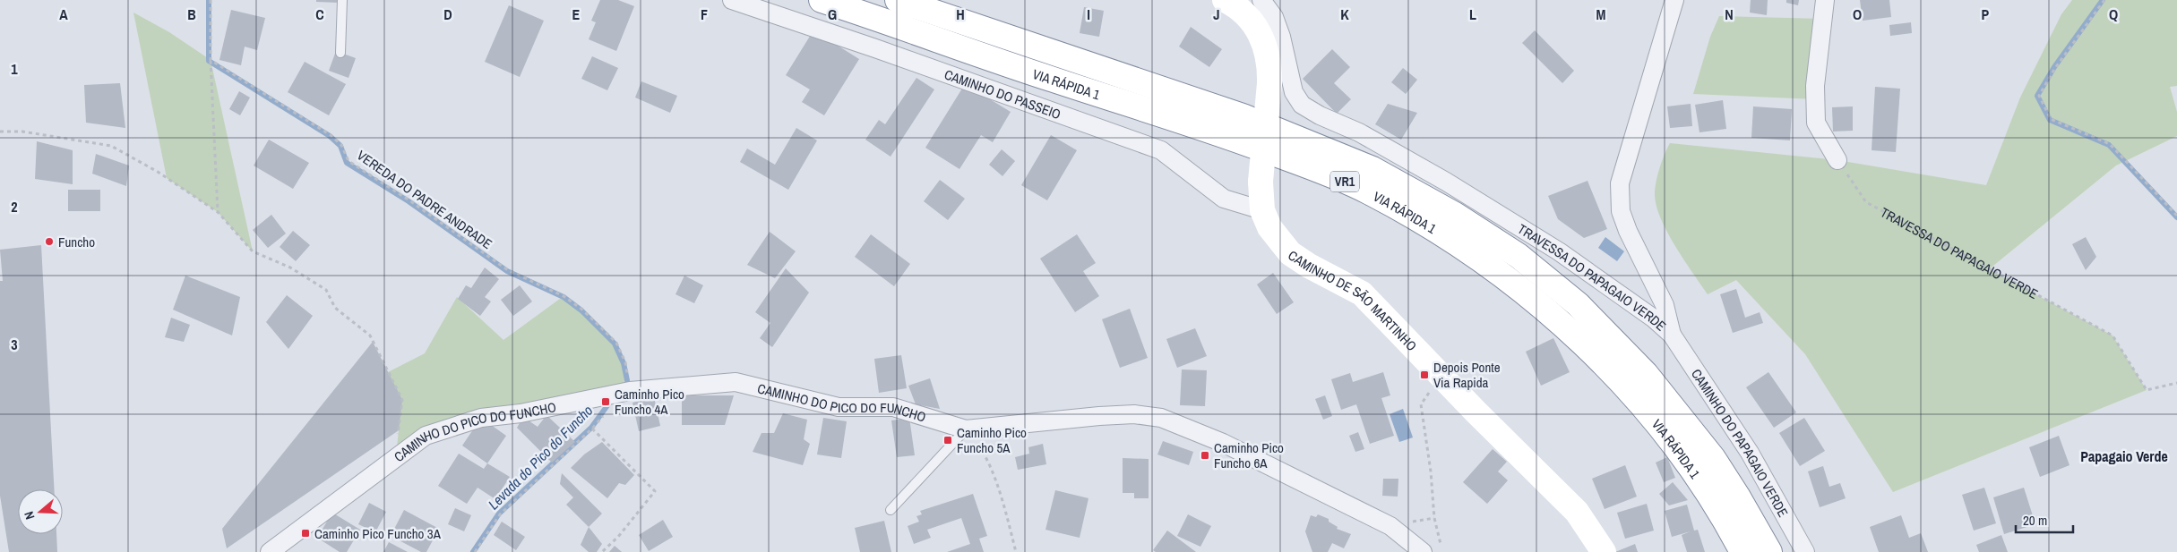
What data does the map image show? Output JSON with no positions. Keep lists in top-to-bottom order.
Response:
{
  "streets": {
    "main road": ["VIA RÁPIDA 1", "VR1", "CAMINHO DE SÃO MARTINHO"],
    "street": [
      "CAMINHO DO PASSEIO",
      "TRAVESSA DO PAPAGAIO VERDE",
      "CAMINHO DO PICO DO FUNCHO",
      "CAMINHO DO PAPAGAIO VERDE"
    ],
    "path": ["VEREDA DO PADRE ANDRADE"]
  },
  "crossings": [
    ["CAMINHO DO PASSEIO", "CAMINHO DE SÃO MARTINHO"],
    ["VEREDA DO PADRE ANDRADE", "CAMINHO DO PICO DO FUNCHO"],
    ["TRAVESSA DO PAPAGAIO VERDE", "CAMINHO DO PAPAGAIO VERDE"]
  ],
  "districts": ["Papagaio Verde"],
  "water": ["Levada do Pico do Funcho"],
  "places": {
    "other": ["Funcho"],
    "transit": [
      "Depois Ponte Via Rapida",
      "Caminho Pico Funcho 4A",
      "Caminho Pico Funcho 5A",
      "Caminho Pico Funcho 6A",
      "Caminho Pico Funcho 3A"
    ]
  },
  "scale_bar": "20 m",
  "north": "left",
  "grid": {
    "columns": [
      "A",
      "B",
      "C",
      "D",
      "E",
      "F",
      "G",
      "H",
      "I",
      "J",
      "K",
      "L",
      "M",
      "N",
      "O",
      "P",
      "Q"
    ],
    "rows": ["1", "2", "3"]
  }
}
